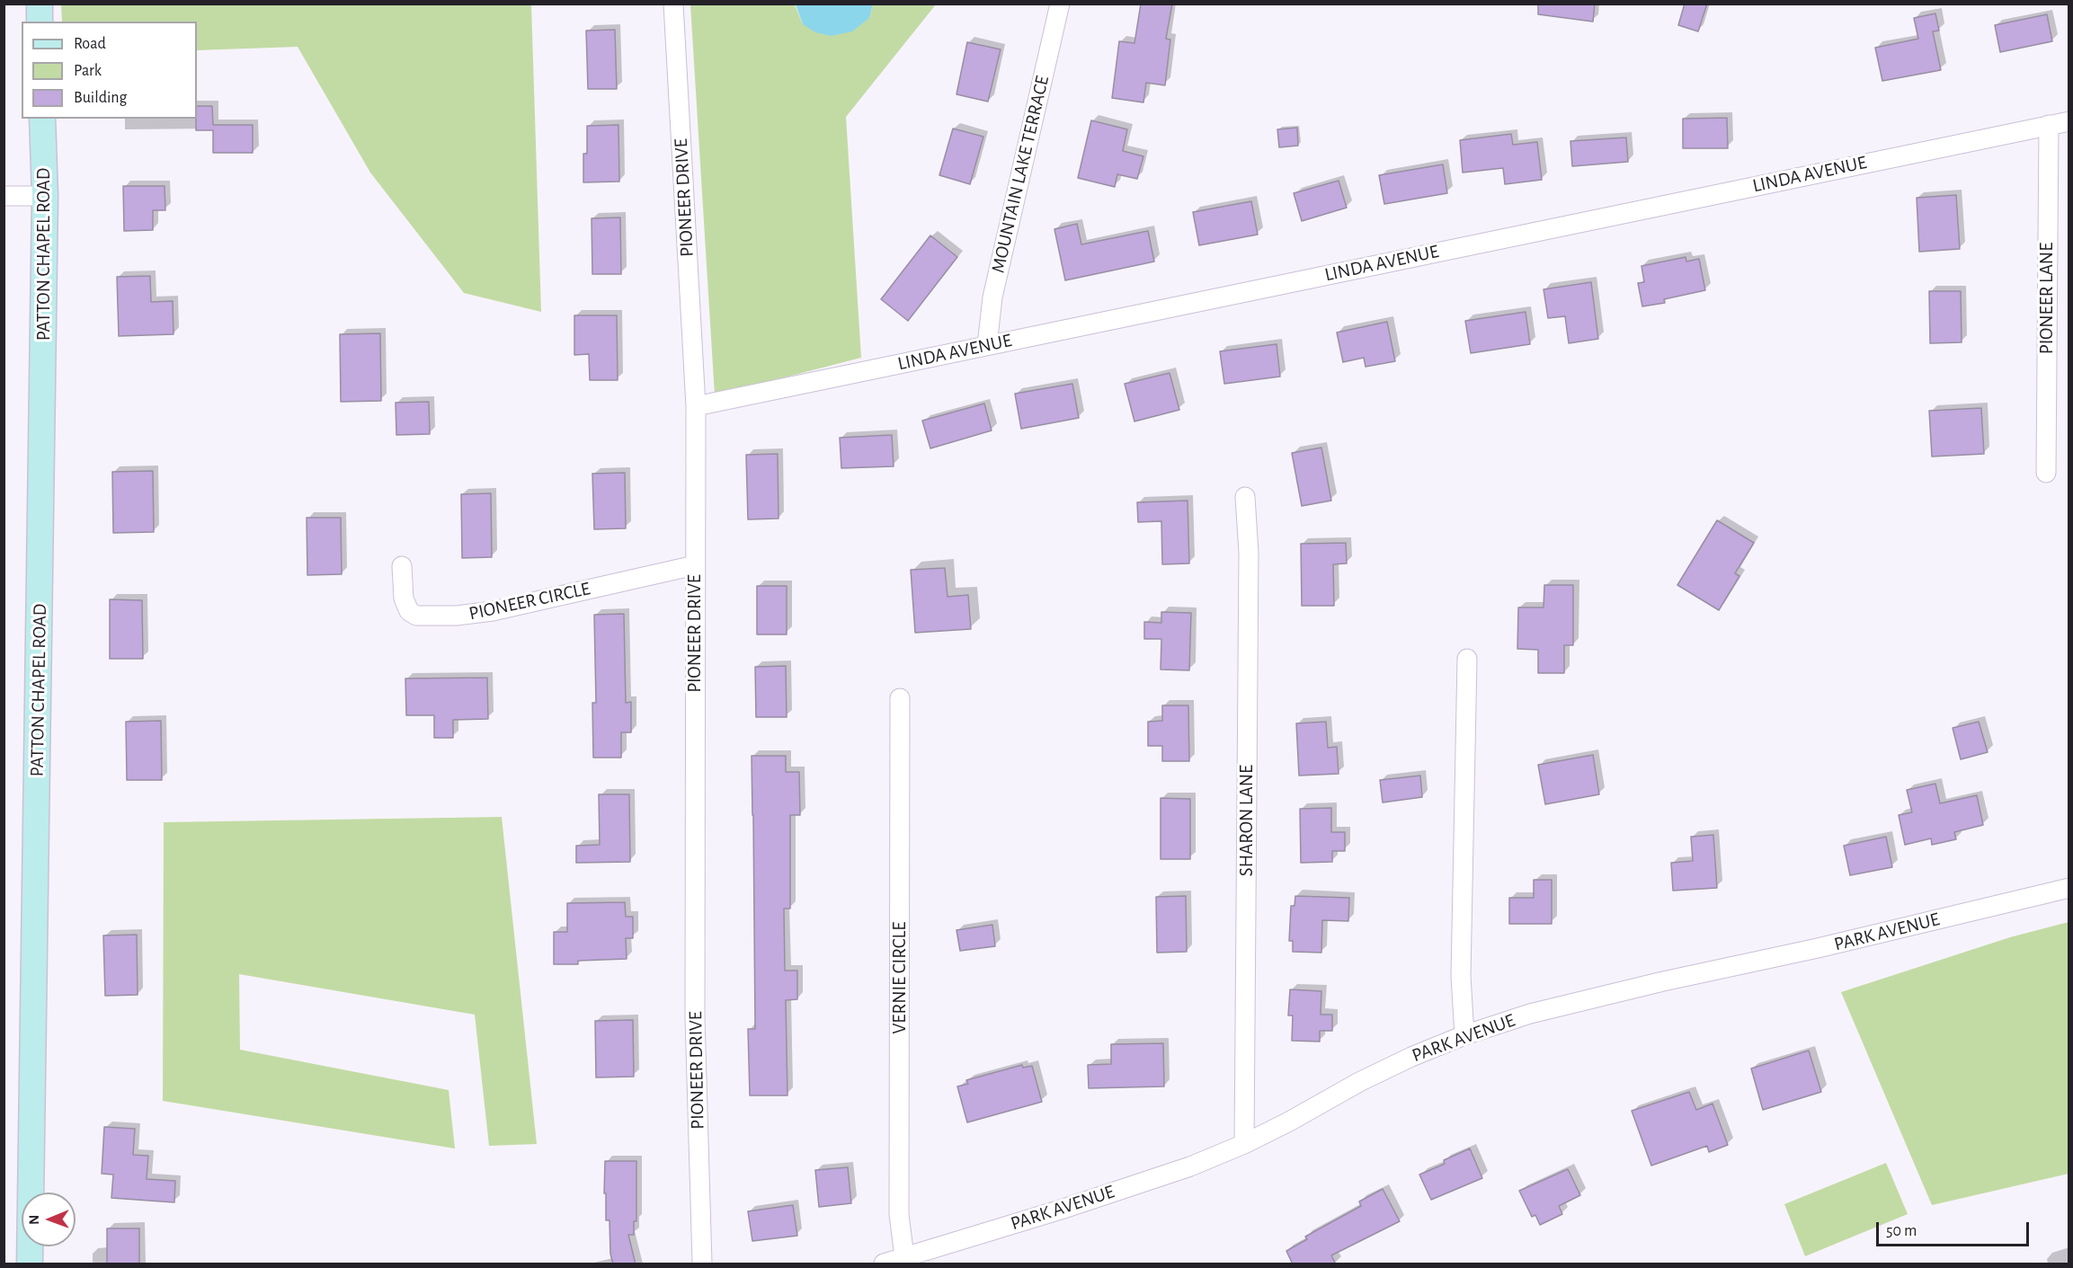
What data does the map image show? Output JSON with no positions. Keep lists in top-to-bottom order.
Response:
{
  "streets": {
    "street": [
      "MOUNTAIN LAKE TERRACE",
      "LINDA AVENUE",
      "PIONEER DRIVE",
      "PATTON CHAPEL ROAD",
      "PIONEER LANE",
      "PIONEER CIRCLE",
      "SHARON LANE",
      "PARK AVENUE",
      "VERNIE CIRCLE"
    ]
  },
  "crossings": [
    ["MOUNTAIN LAKE TERRACE", "LINDA AVENUE"],
    ["LINDA AVENUE", "PIONEER DRIVE"],
    ["LINDA AVENUE", "PIONEER LANE"],
    ["PIONEER DRIVE", "PIONEER CIRCLE"],
    ["SHARON LANE", "PARK AVENUE"],
    ["PARK AVENUE", "VERNIE CIRCLE"]
  ],
  "legend": ["Road", "Park", "Building"],
  "scale_bar": "50 m",
  "north": "left"
}
